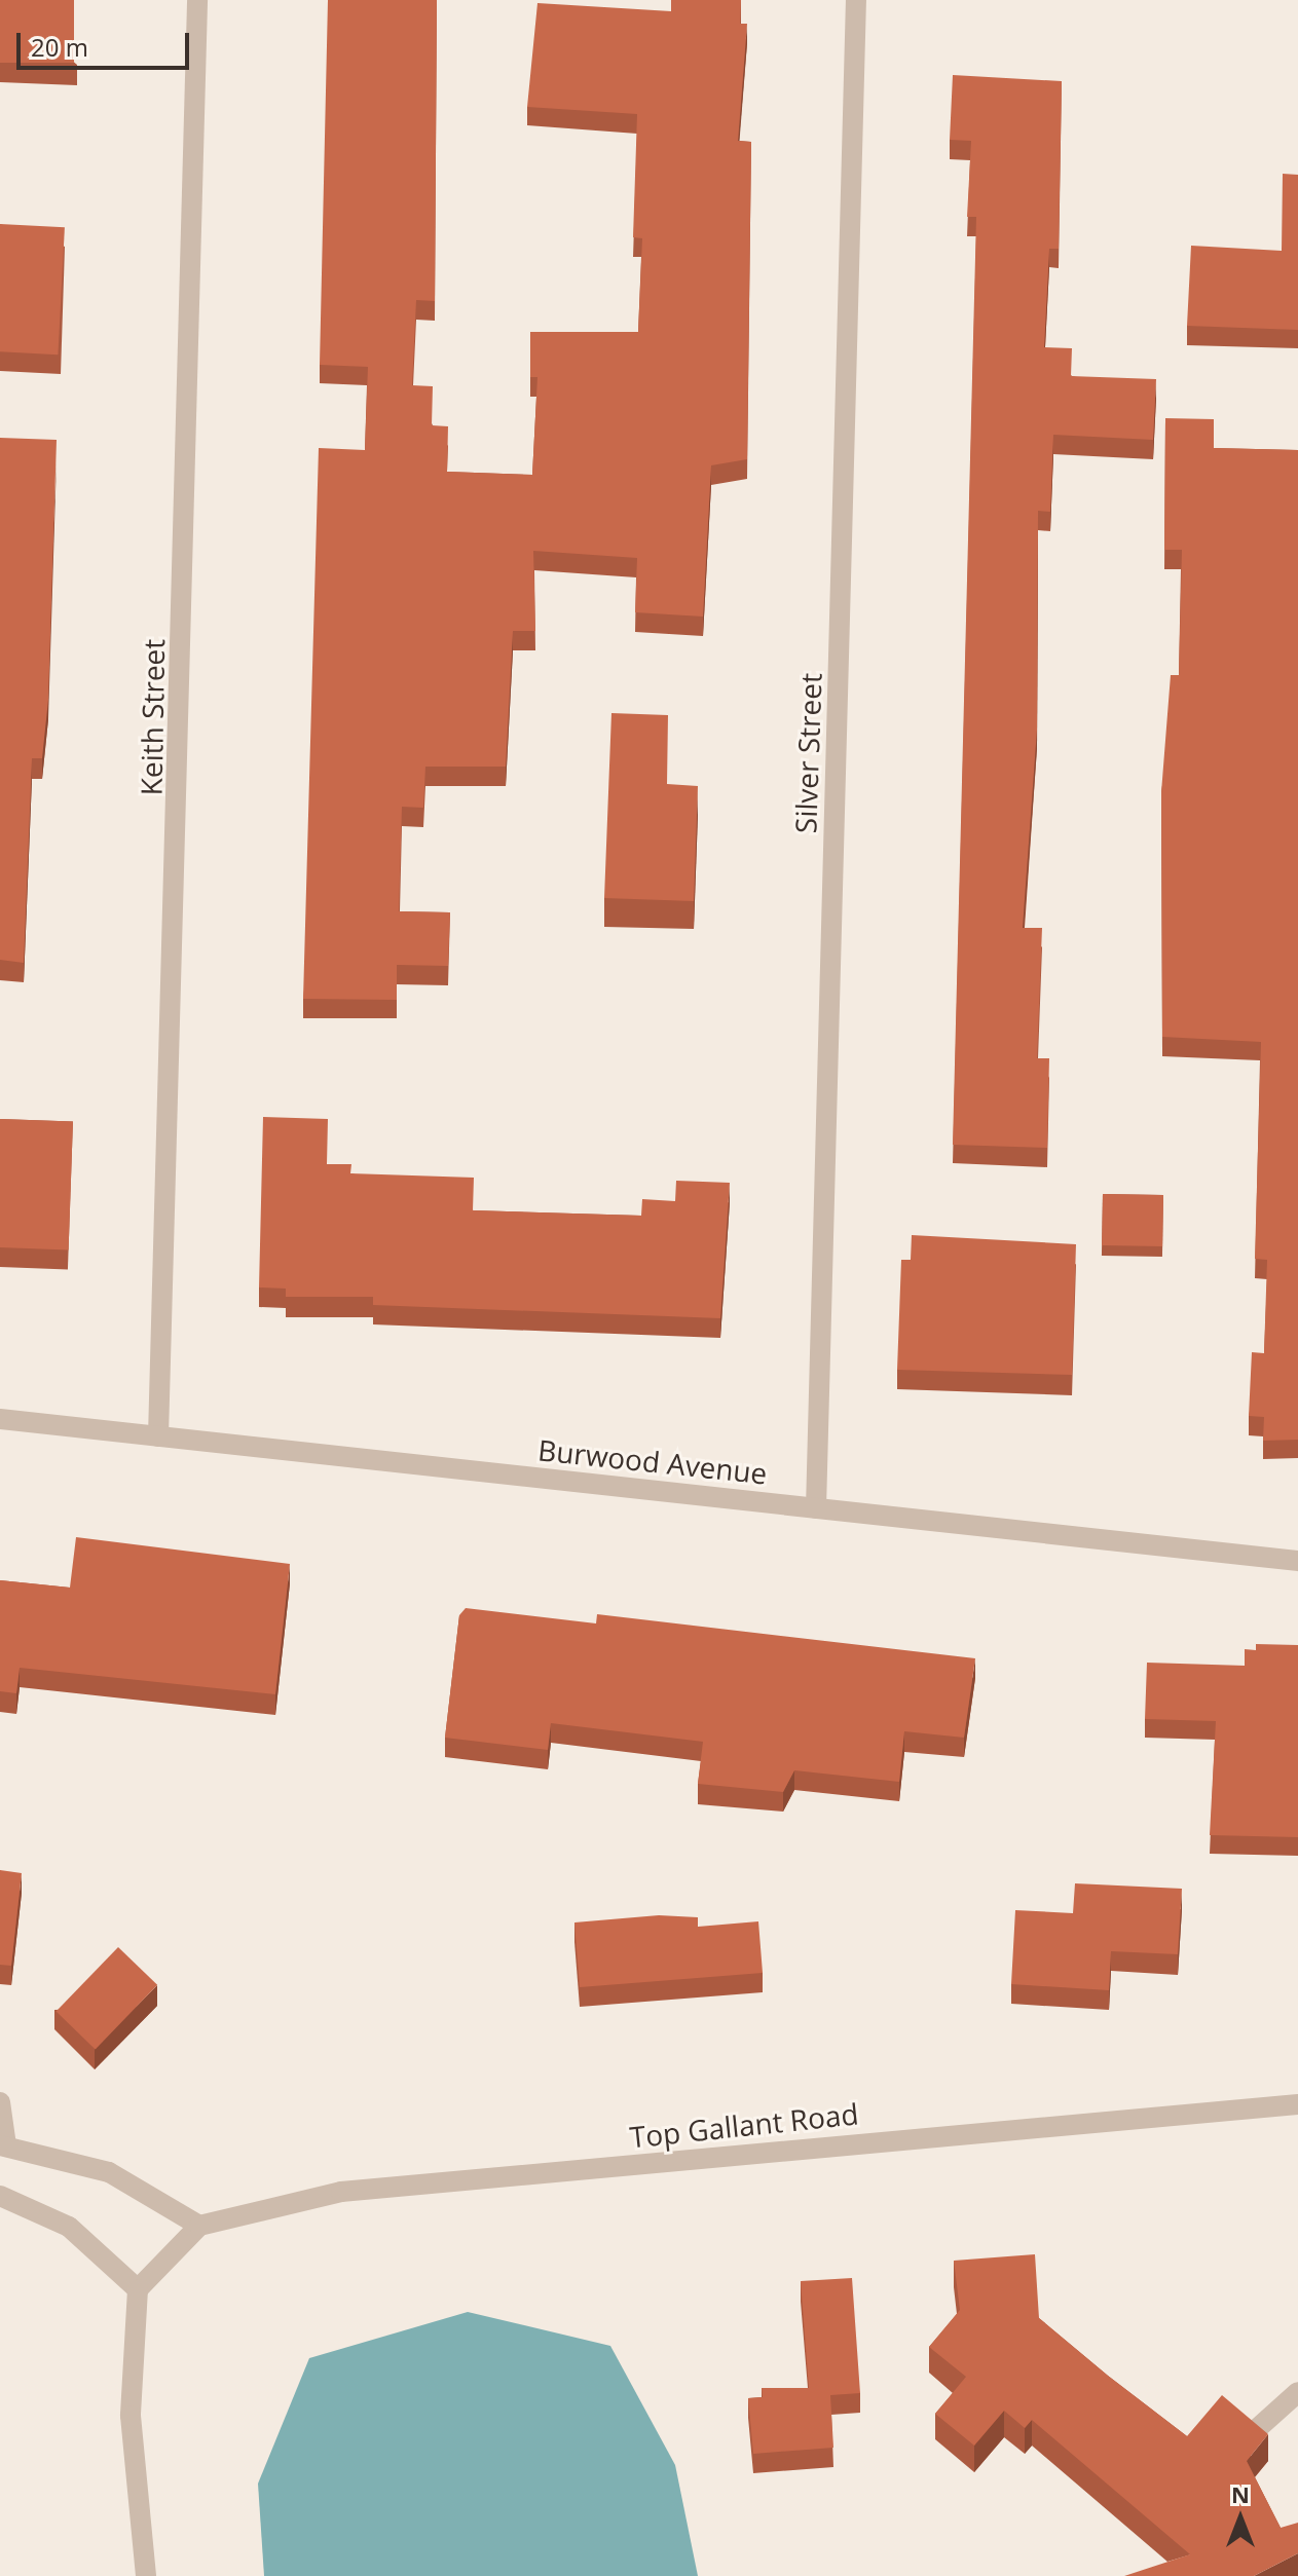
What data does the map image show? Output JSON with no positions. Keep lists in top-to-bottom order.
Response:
{
  "streets": {
    "street": [
      "Keith Street",
      "Silver Street",
      "Burwood Avenue",
      "Top Gallant Road"
    ]
  },
  "crossings": [
    ["Keith Street", "Burwood Avenue"],
    ["Silver Street", "Burwood Avenue"]
  ],
  "scale_bar": "20 m",
  "north": "top"
}
